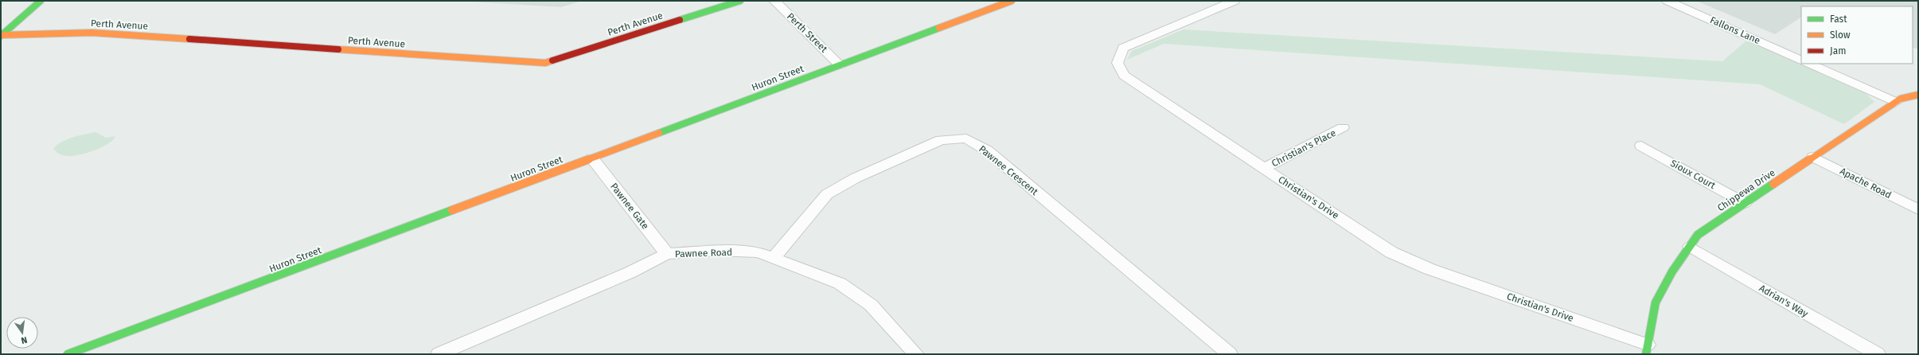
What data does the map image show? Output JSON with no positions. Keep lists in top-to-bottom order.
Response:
{
  "streets": {
    "street": [
      "Perth Avenue",
      "Fallons Lane",
      "Perth Street",
      "Huron Street",
      "Christian's Place",
      "Pawnee Crescent",
      "Sioux Court",
      "Apache Road",
      "Chippewa Drive",
      "Christian's Drive",
      "Pawnee Gate",
      "Pawnee Road",
      "Adrian's Way"
    ]
  },
  "crossings": [
    ["Perth Street", "Huron Street"],
    ["Huron Street", "Pawnee Gate"],
    ["Christian's Place", "Christian's Drive"],
    ["Pawnee Crescent", "Pawnee Road"],
    ["Sioux Court", "Chippewa Drive"],
    ["Apache Road", "Chippewa Drive"],
    ["Chippewa Drive", "Christian's Drive"],
    ["Chippewa Drive", "Adrian's Way"],
    ["Pawnee Gate", "Pawnee Road"]
  ],
  "legend": ["Fast", "Slow", "Jam"],
  "north": "bottom"
}
